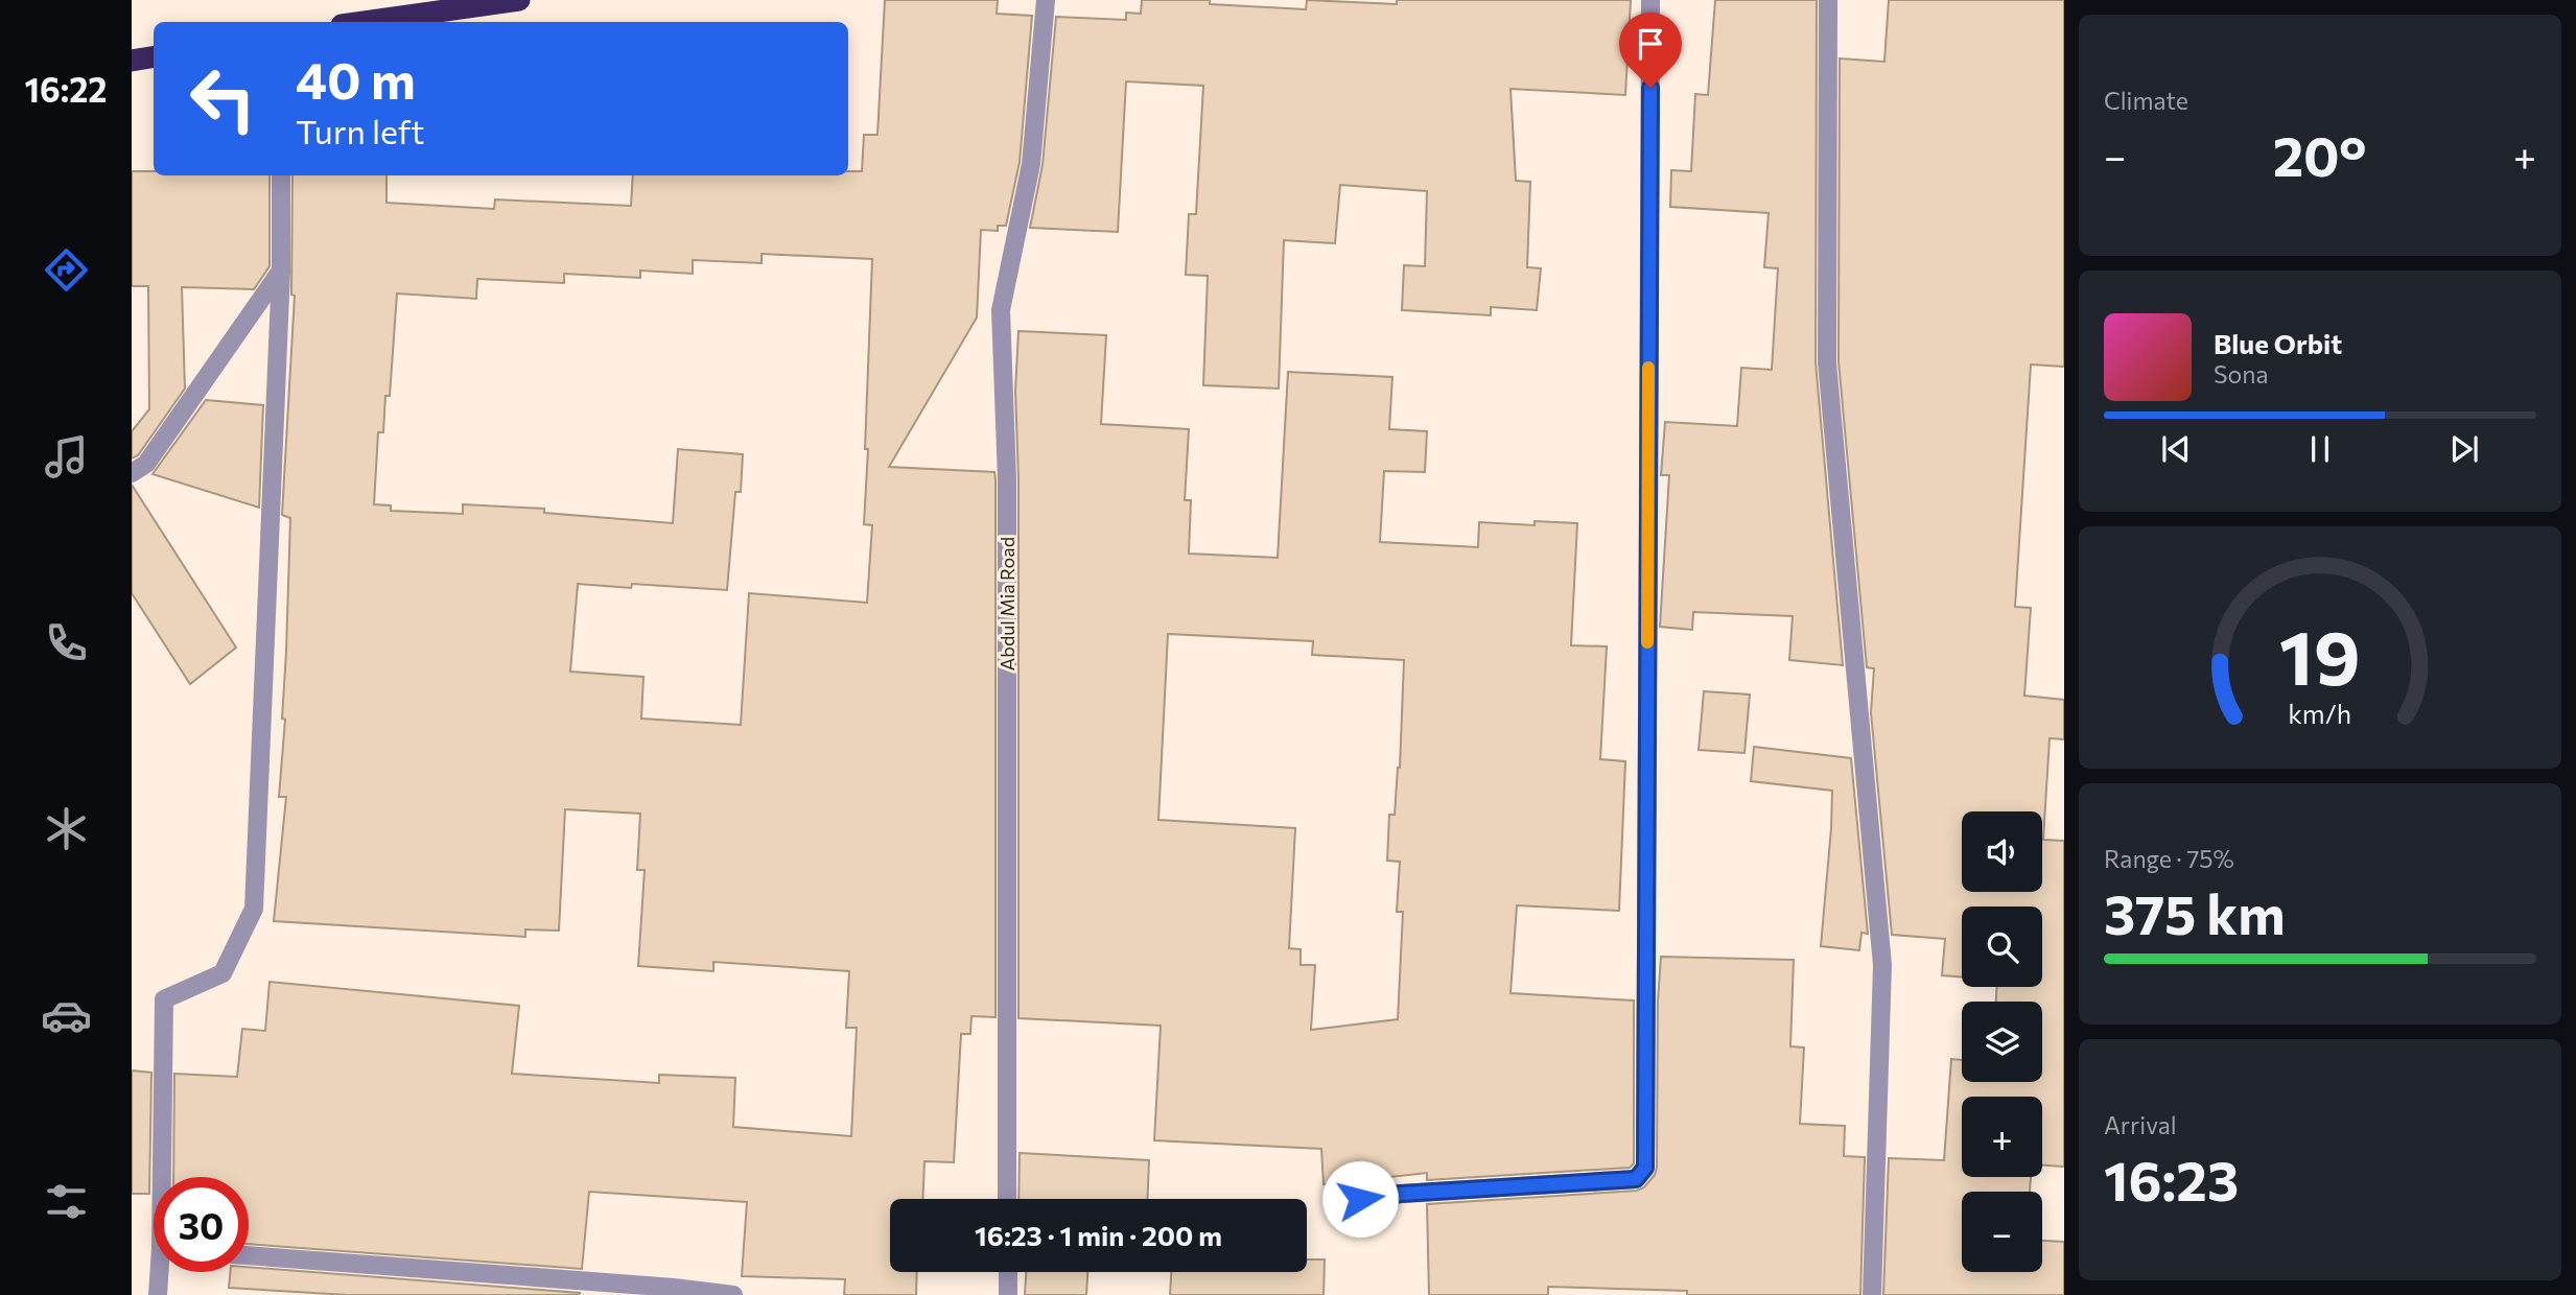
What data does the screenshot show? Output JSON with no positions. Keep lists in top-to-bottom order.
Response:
{
  "streets": {
    "street": ["Abdul Mia Road"]
  },
  "page": {
    "tabs": "16:22",
    "tile": [
      "Climate",
      ["Range · 75%", "375 km"],
      ["Arrival", "16:23"]
    ],
    "turn": ["40 m", "Turn left"],
    "heat": ["−", "20°", "+"],
    "song": ["Blue Orbit", "Sona"],
    "map_buttons": ["+", "−"],
    "limit": "30",
    "trip": "16:23 · 1 min · 200 m",
    "gauge": ["19", "km/h"]
  }
}
